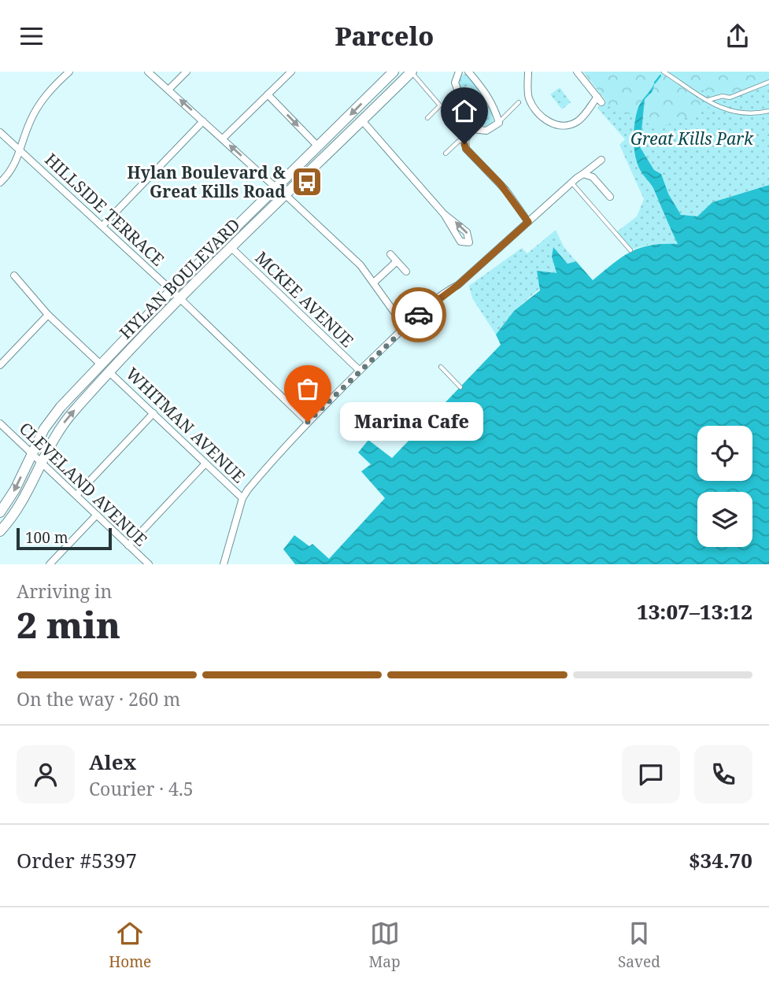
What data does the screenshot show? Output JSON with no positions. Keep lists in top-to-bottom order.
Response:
{
  "streets": {
    "main road": ["HYLAN BOULEVARD"],
    "street": [
      "HILLSIDE TERRACE",
      "MCKEE AVENUE",
      "WHITMAN AVENUE",
      "CLEVELAND AVENUE"
    ]
  },
  "crossings": [
    ["HILLSIDE TERRACE", "HYLAN BOULEVARD"],
    ["HYLAN BOULEVARD", "MCKEE AVENUE"],
    ["HYLAN BOULEVARD", "WHITMAN AVENUE"],
    ["HYLAN BOULEVARD", "CLEVELAND AVENUE"]
  ],
  "parks": ["Great Kills Park"],
  "places": {
    "bus stop": ["Hylan Boulevard & Great Kills Road"],
    "other": ["Marina Cafe"]
  },
  "scale_bar": "100 m",
  "page": {
    "header": "Parcelo",
    "bubble": "Marina Cafe",
    "scale": "100 m",
    "heading": ["2 min", "Arriving in", "13:07–13:12"],
    "panel": [
      "Alex",
      "Courier · 4.5",
      "Order #5397",
      "$34.70"
    ],
    "bar": "On the way · 260 m",
    "tabs": ["Home", "Map", "Saved"]
  }
}
